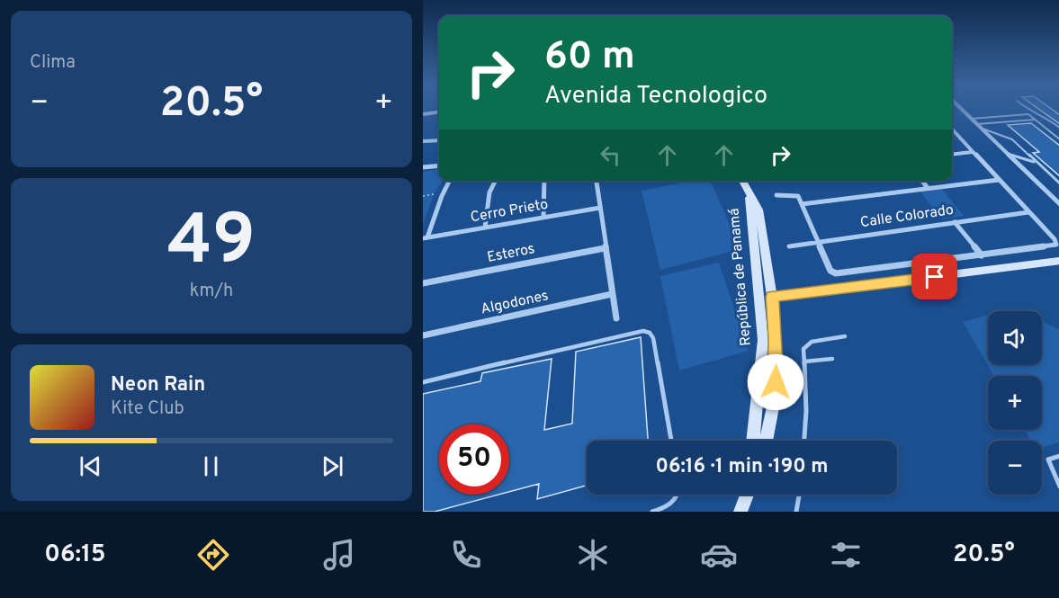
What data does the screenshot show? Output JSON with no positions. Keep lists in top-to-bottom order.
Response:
{
  "streets": {
    "main road": ["República de Panamá"],
    "street": [
      "Cerro Prieto",
      "Calle Colorado",
      "Esteros",
      "Algodones"
    ]
  },
  "page": {
    "tile": [
      "Clima",
      ["49", "km/h"]
    ],
    "turn": ["60 m", "Avenida Tecnologico"],
    "heat": ["−", "20.5°", "+"],
    "map_buttons": ["+", "−"],
    "song": ["Neon Rain", "Kite Club"],
    "limit": "50",
    "trip": "06:16 · 1 min · 190 m",
    "tabs": ["06:15", "20.5°"]
  }
}
